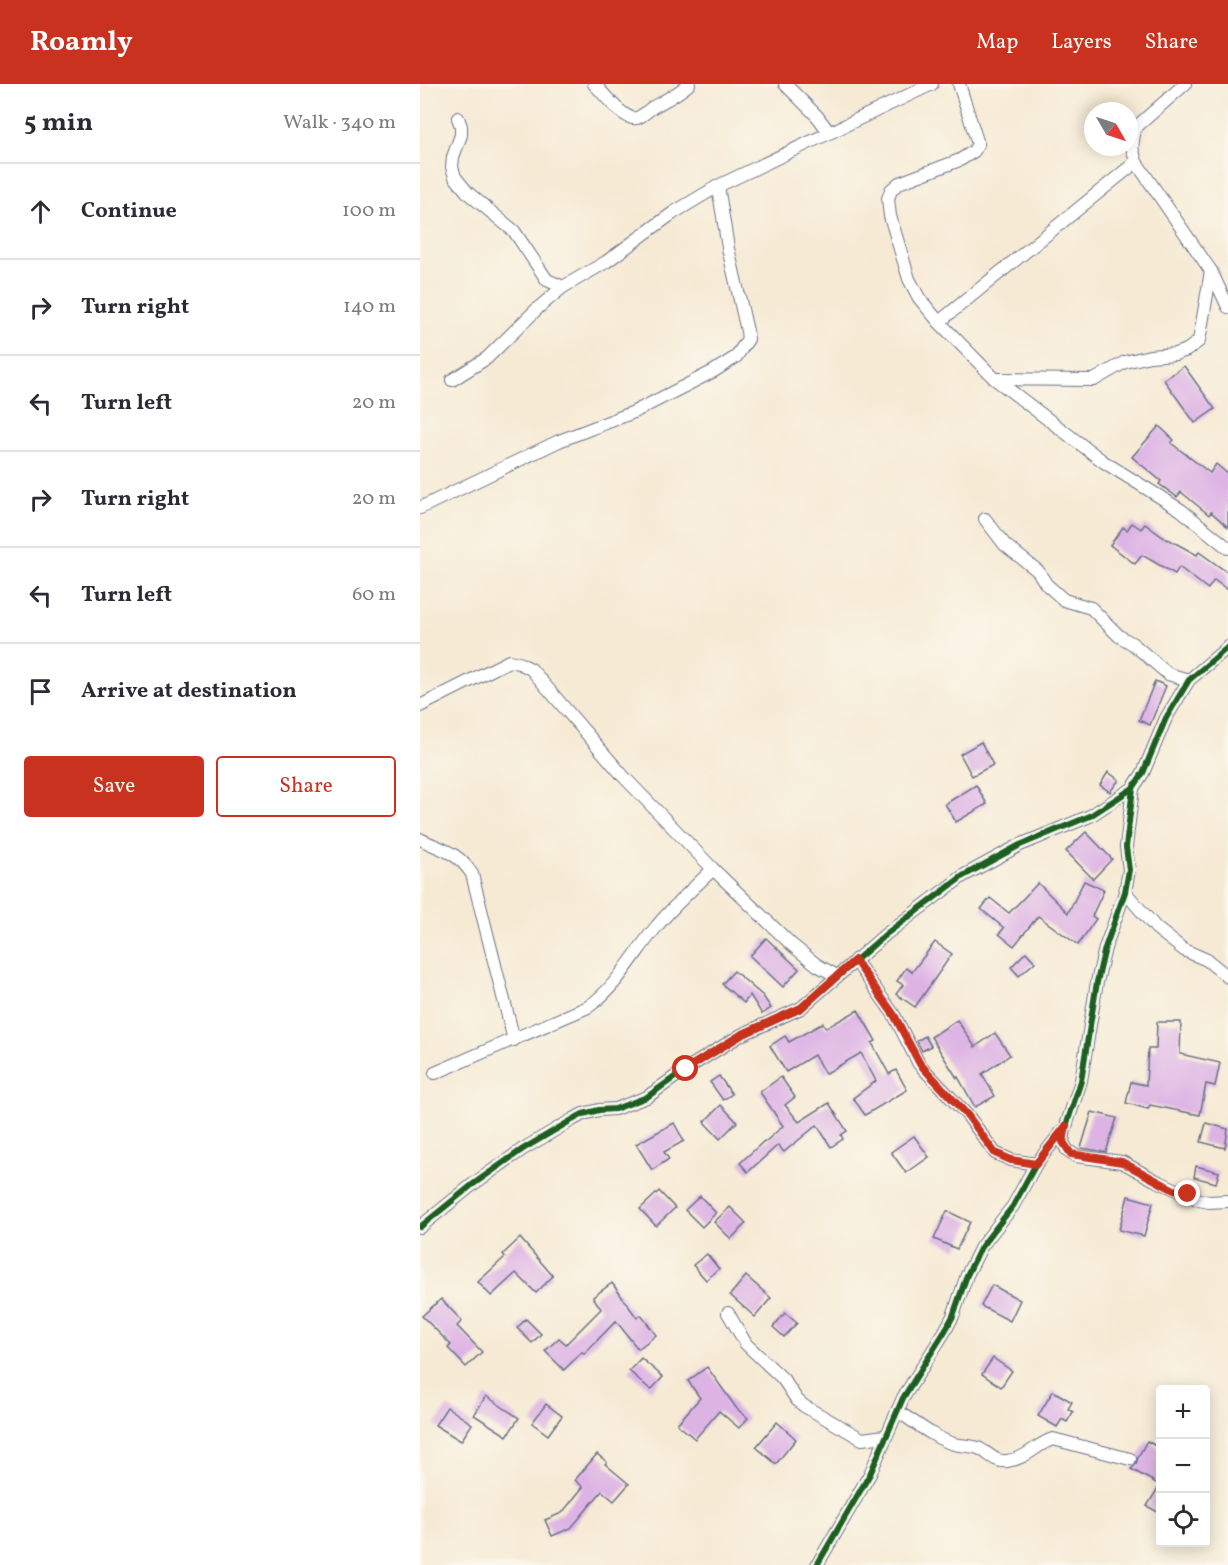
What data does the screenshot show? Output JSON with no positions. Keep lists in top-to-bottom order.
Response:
{
  "north": "bottom right",
  "page": {
    "header": "Roamly",
    "nav": ["Map", "Layers", "Share"],
    "heading": ["5 min", "Walk · 340 m"],
    "list": [
      ["Continue", "100 m"],
      ["Turn right", "140 m"],
      ["Turn left", "20 m"],
      ["Turn right", "20 m"],
      ["Turn left", "60 m"],
      "Arrive at destination"
    ],
    "buttons": ["Save", "Share"],
    "map_buttons": ["+", "−"]
  }
}
